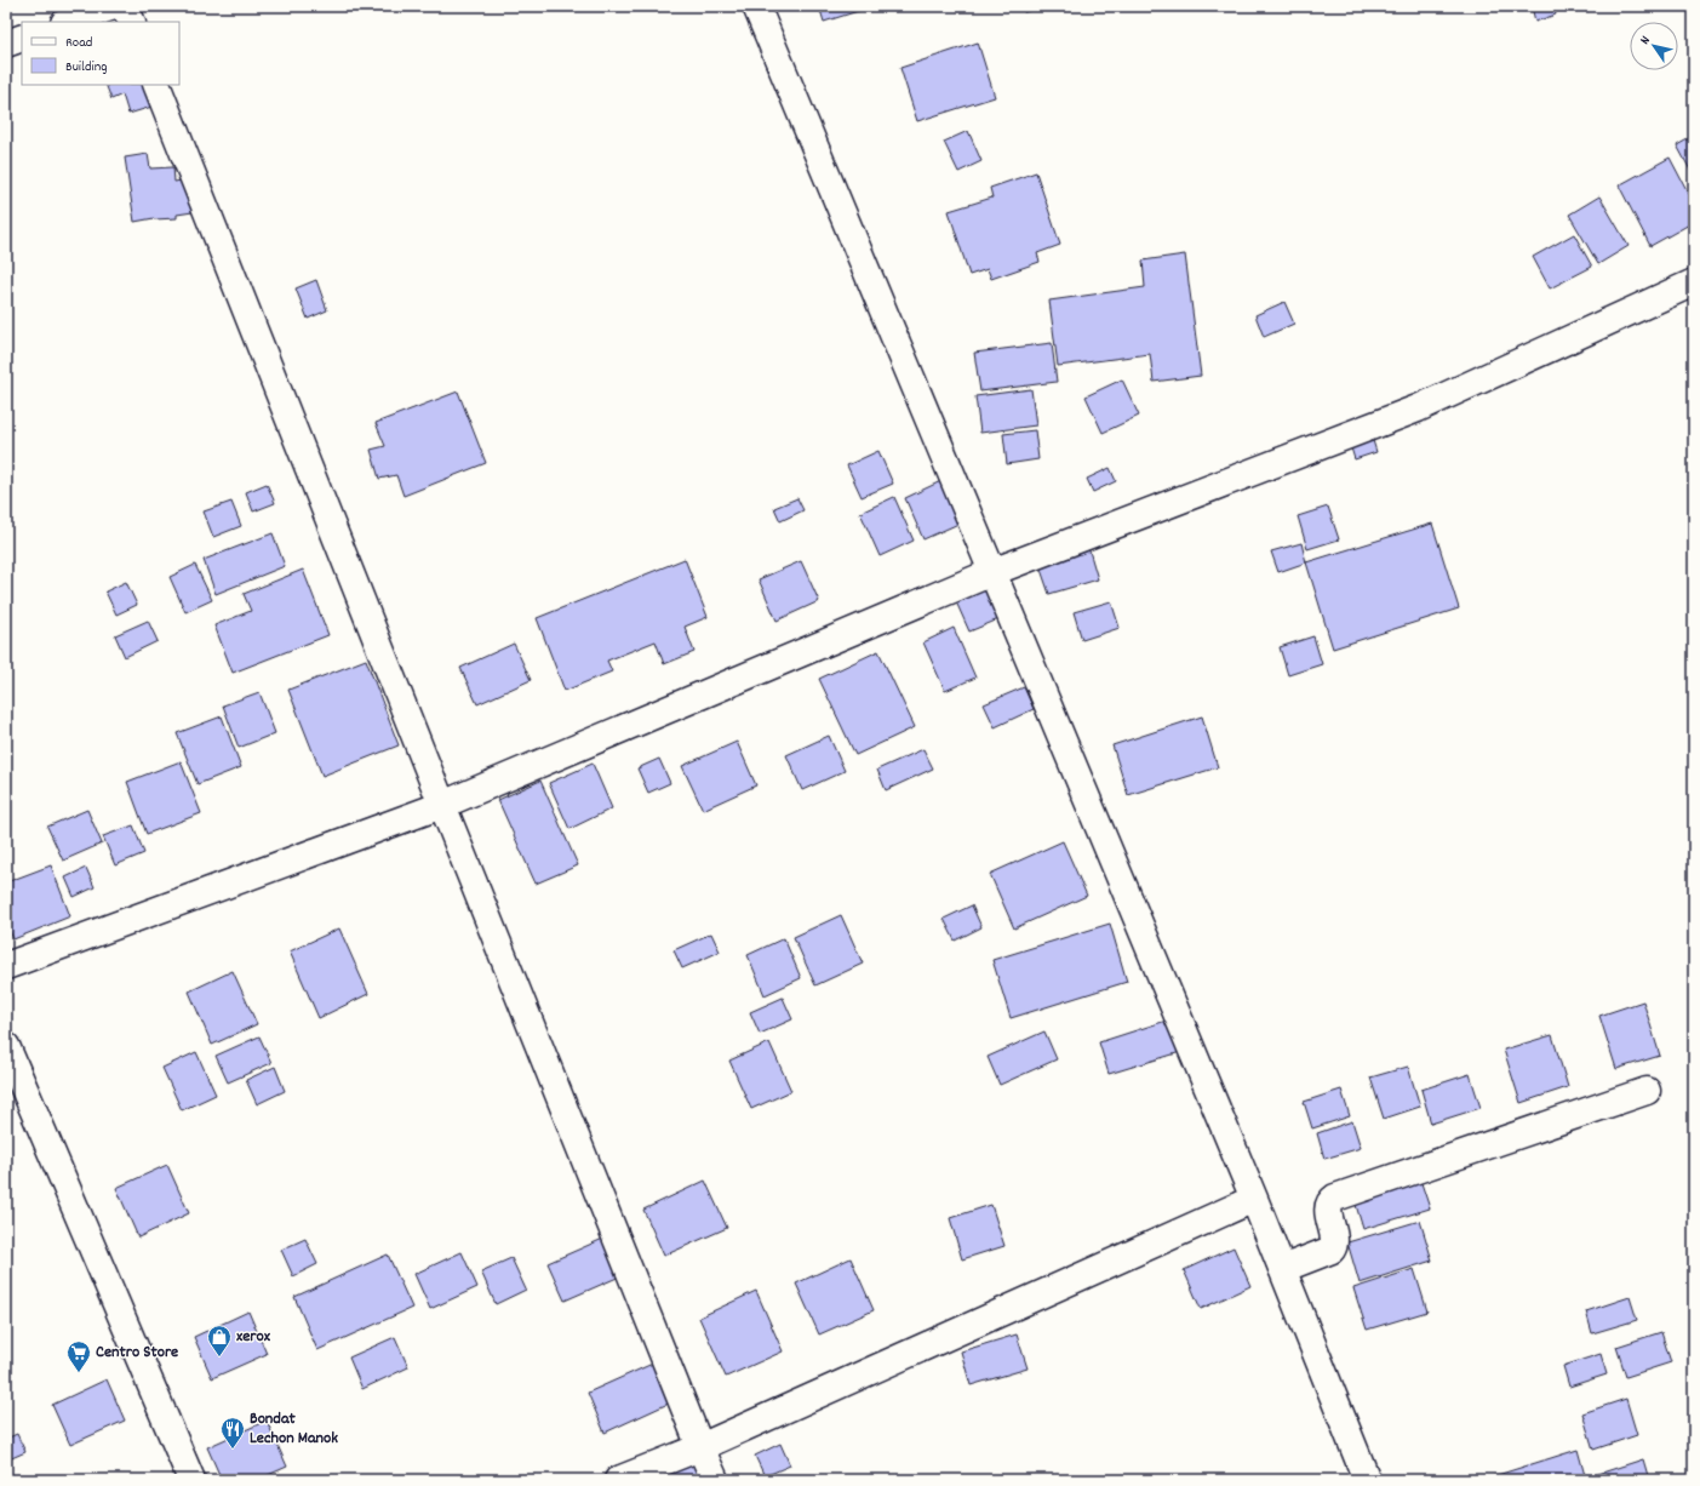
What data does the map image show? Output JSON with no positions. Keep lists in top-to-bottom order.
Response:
{
  "places": {
    "shop": ["xerox"],
    "supermarket": ["Centro Store"],
    "restaurant": ["Bondat Lechon Manok"]
  },
  "legend": ["Road", "Building"],
  "north": "top left"
}
